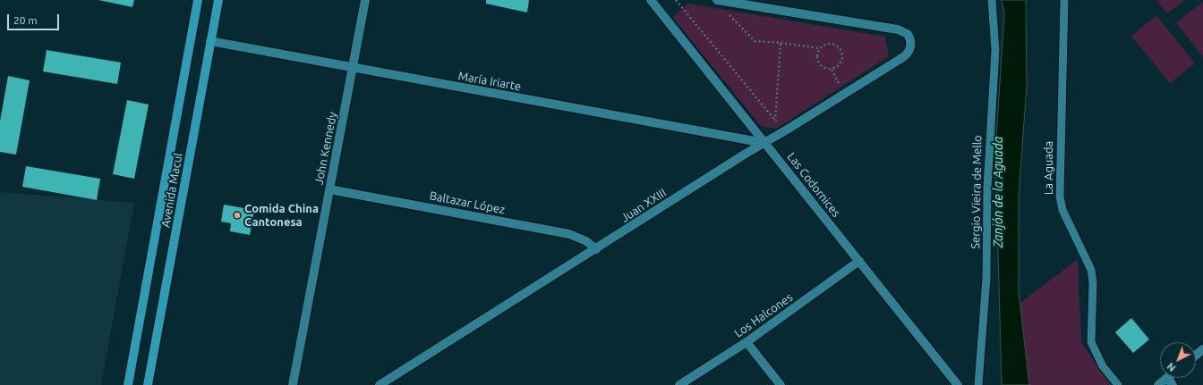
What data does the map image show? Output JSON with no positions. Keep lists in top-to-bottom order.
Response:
{
  "streets": {
    "main road": ["Avenida Macul"],
    "street": [
      "María Iriarte",
      "John Kennedy",
      "Las Codornices",
      "Baltazar López",
      "Juan XXIII",
      "Los Halcones"
    ],
    "lane": ["La Aguada", "Sergio Vieira de Mello"]
  },
  "crossings": [
    ["María Iriarte", "John Kennedy"],
    ["María Iriarte", "Las Codornices"],
    ["María Iriarte", "Avenida Macul"],
    ["María Iriarte", "Juan XXIII"],
    ["John Kennedy", "Baltazar López"],
    ["Las Codornices", "Juan XXIII"],
    ["Las Codornices", "Los Halcones"],
    ["Baltazar López", "Juan XXIII"]
  ],
  "water": ["Zanjón de la Aguada"],
  "places": ["Comida China Cantonesa"],
  "scale_bar": "20 m",
  "north": "bottom left"
}
